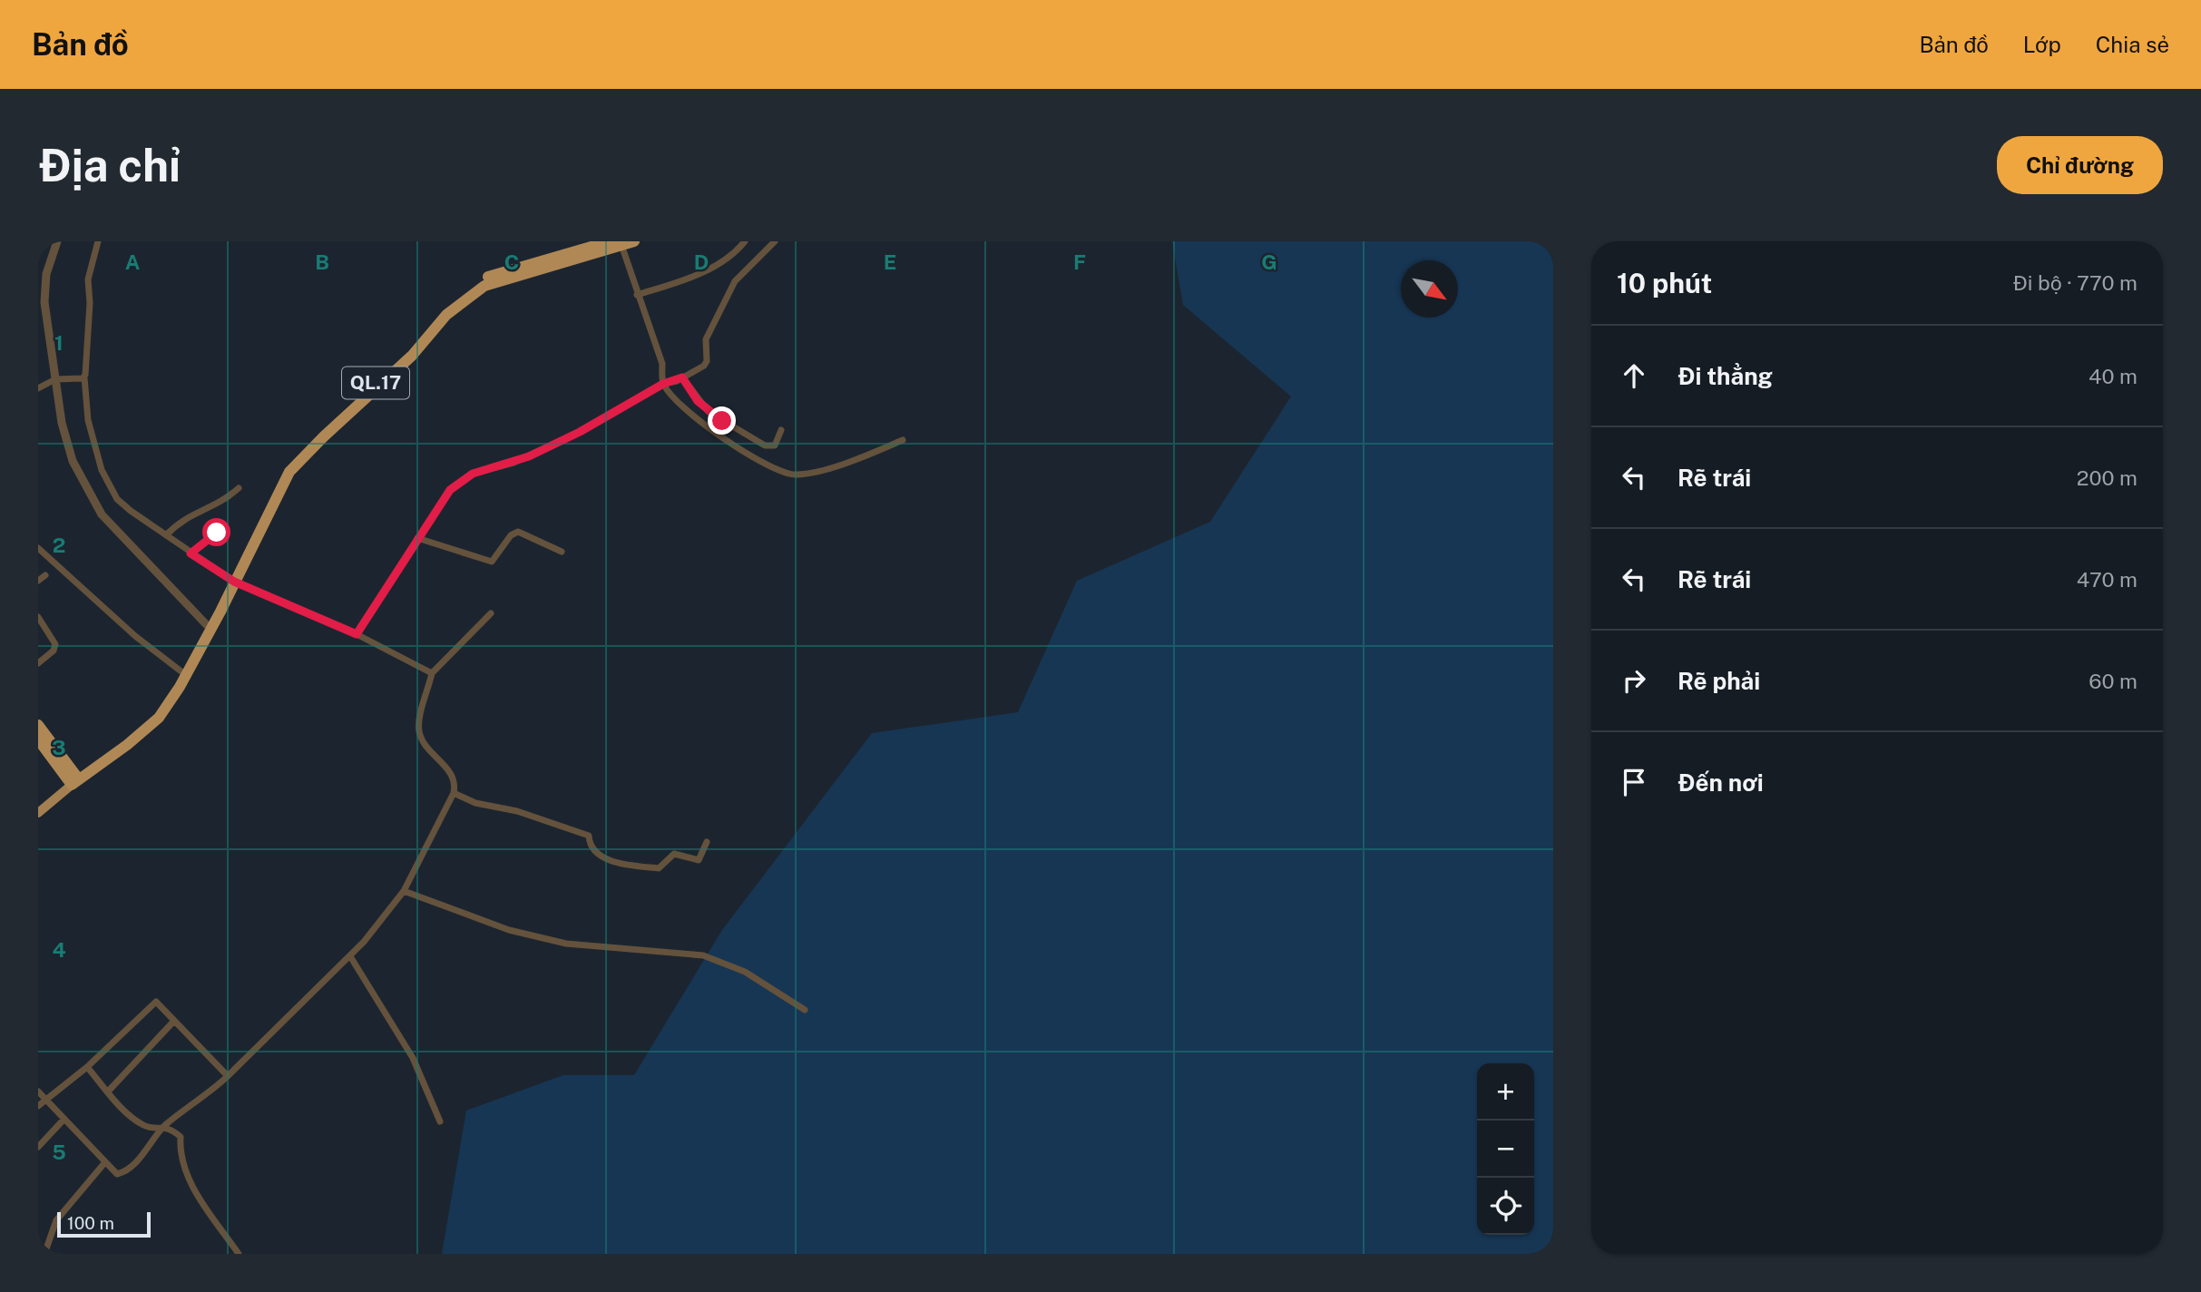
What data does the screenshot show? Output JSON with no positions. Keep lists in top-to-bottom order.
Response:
{
  "streets": {
    "highway": ["QL.17"]
  },
  "scale_bar": "100 m",
  "north": "bottom right",
  "page": {
    "header": "Bản đồ",
    "nav": ["Bản đồ", "Lớp", "Chia sẻ"],
    "buttons": "Chỉ đường",
    "title": "Địa chỉ",
    "heading": ["10 phút", "Đi bộ · 770 m"],
    "list": [
      ["Đi thẳng", "40 m"],
      ["Rẽ trái", "200 m"],
      ["Rẽ trái", "470 m"],
      ["Rẽ phải", "60 m"],
      "Đến nơi"
    ],
    "map_buttons": ["+", "−"],
    "scale": "100 m"
  },
  "grid": {
    "columns": [
      "A",
      "B",
      "C",
      "D",
      "E",
      "F",
      "G"
    ],
    "rows": [
      "1",
      "2",
      "3",
      "4",
      "5"
    ]
  }
}
